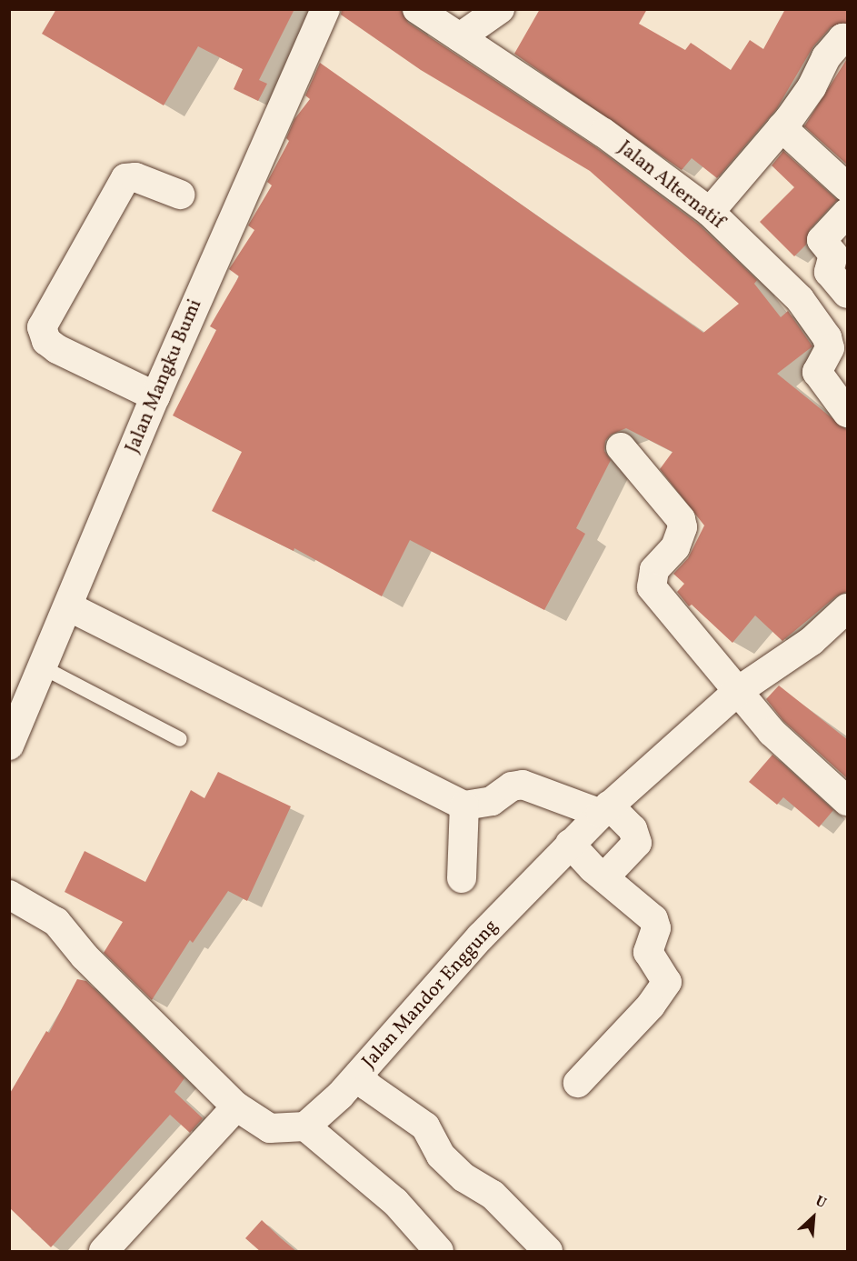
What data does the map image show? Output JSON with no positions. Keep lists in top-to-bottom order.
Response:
{
  "streets": {
    "street": ["Jalan Alternatif", "Jalan Mangku Bumi", "Jalan Mandor Enggung"]
  },
  "north": "top right"
}
